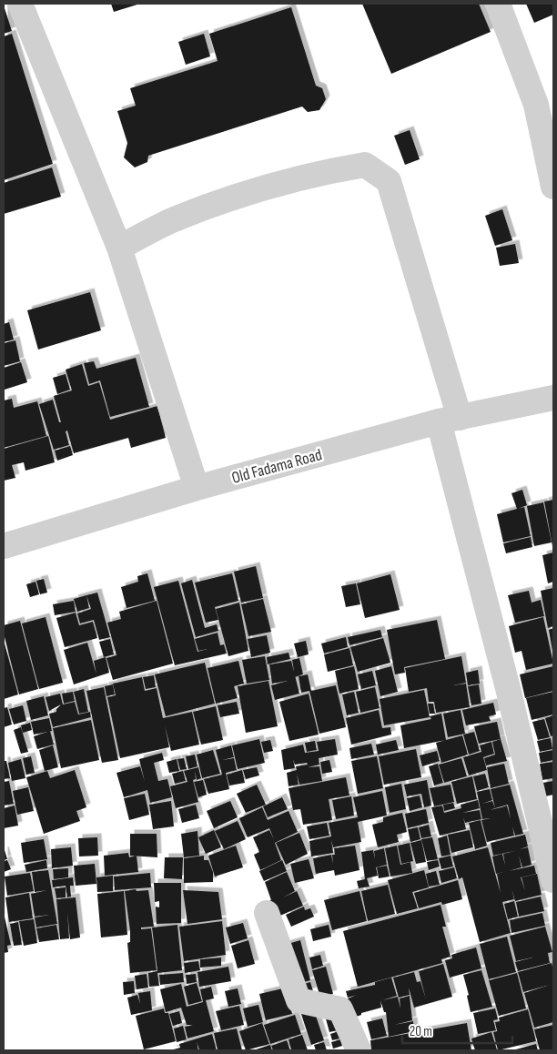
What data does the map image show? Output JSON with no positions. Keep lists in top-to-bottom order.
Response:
{
  "streets": {
    "street": ["Old Fadama Road"]
  },
  "scale_bar": "20 m"
}
